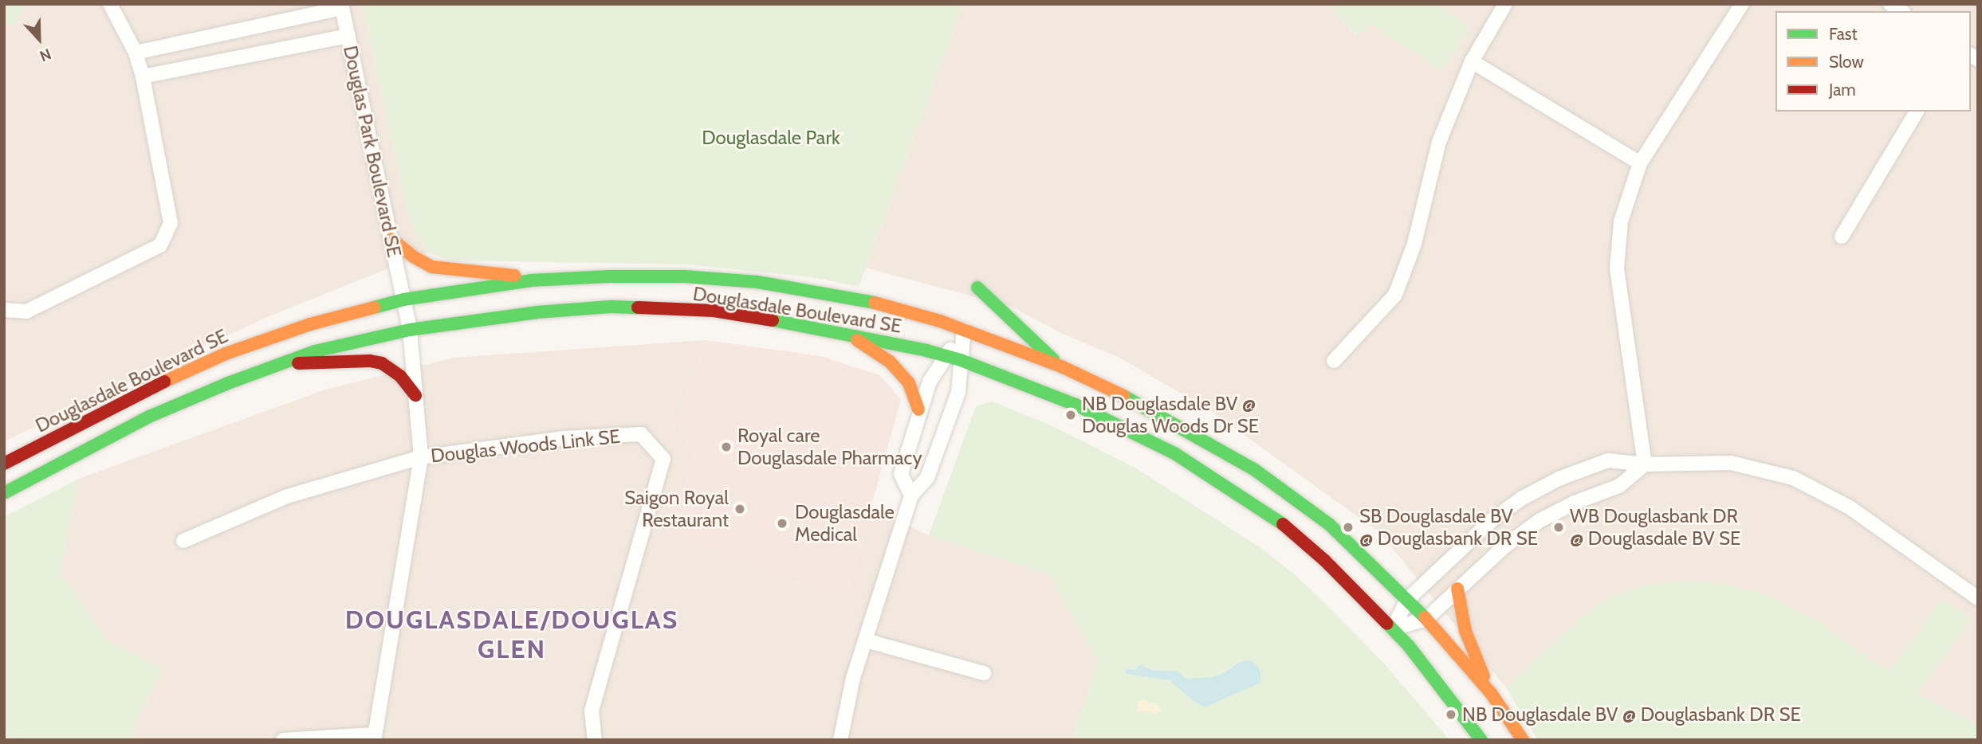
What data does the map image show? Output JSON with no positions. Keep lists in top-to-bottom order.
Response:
{
  "streets": {
    "street": ["Douglas Park Boulevard SE", "Douglasdale Boulevard SE", "Douglas Woods Link SE"]
  },
  "crossings": [
    ["Douglas Park Boulevard SE", "Douglasdale Boulevard SE"],
    ["Douglas Park Boulevard SE", "Douglas Woods Link SE"]
  ],
  "districts": ["DOUGLASDALE/DOUGLAS GLEN"],
  "parks": ["Douglasdale Park"],
  "places": [
    "NB Douglasdale BV @ Douglas Woods Dr SE",
    "Royal care Douglasdale Pharmacy",
    "Saigon Royal Restaurant",
    "Douglasdale Medical",
    "SB Douglasdale BV @ Douglasbank DR SE",
    "WB Douglasbank DR @ Douglasdale BV SE",
    "NB Douglasdale BV @ Douglasbank DR SE"
  ],
  "legend": ["Fast", "Slow", "Jam"],
  "north": "bottom"
}
